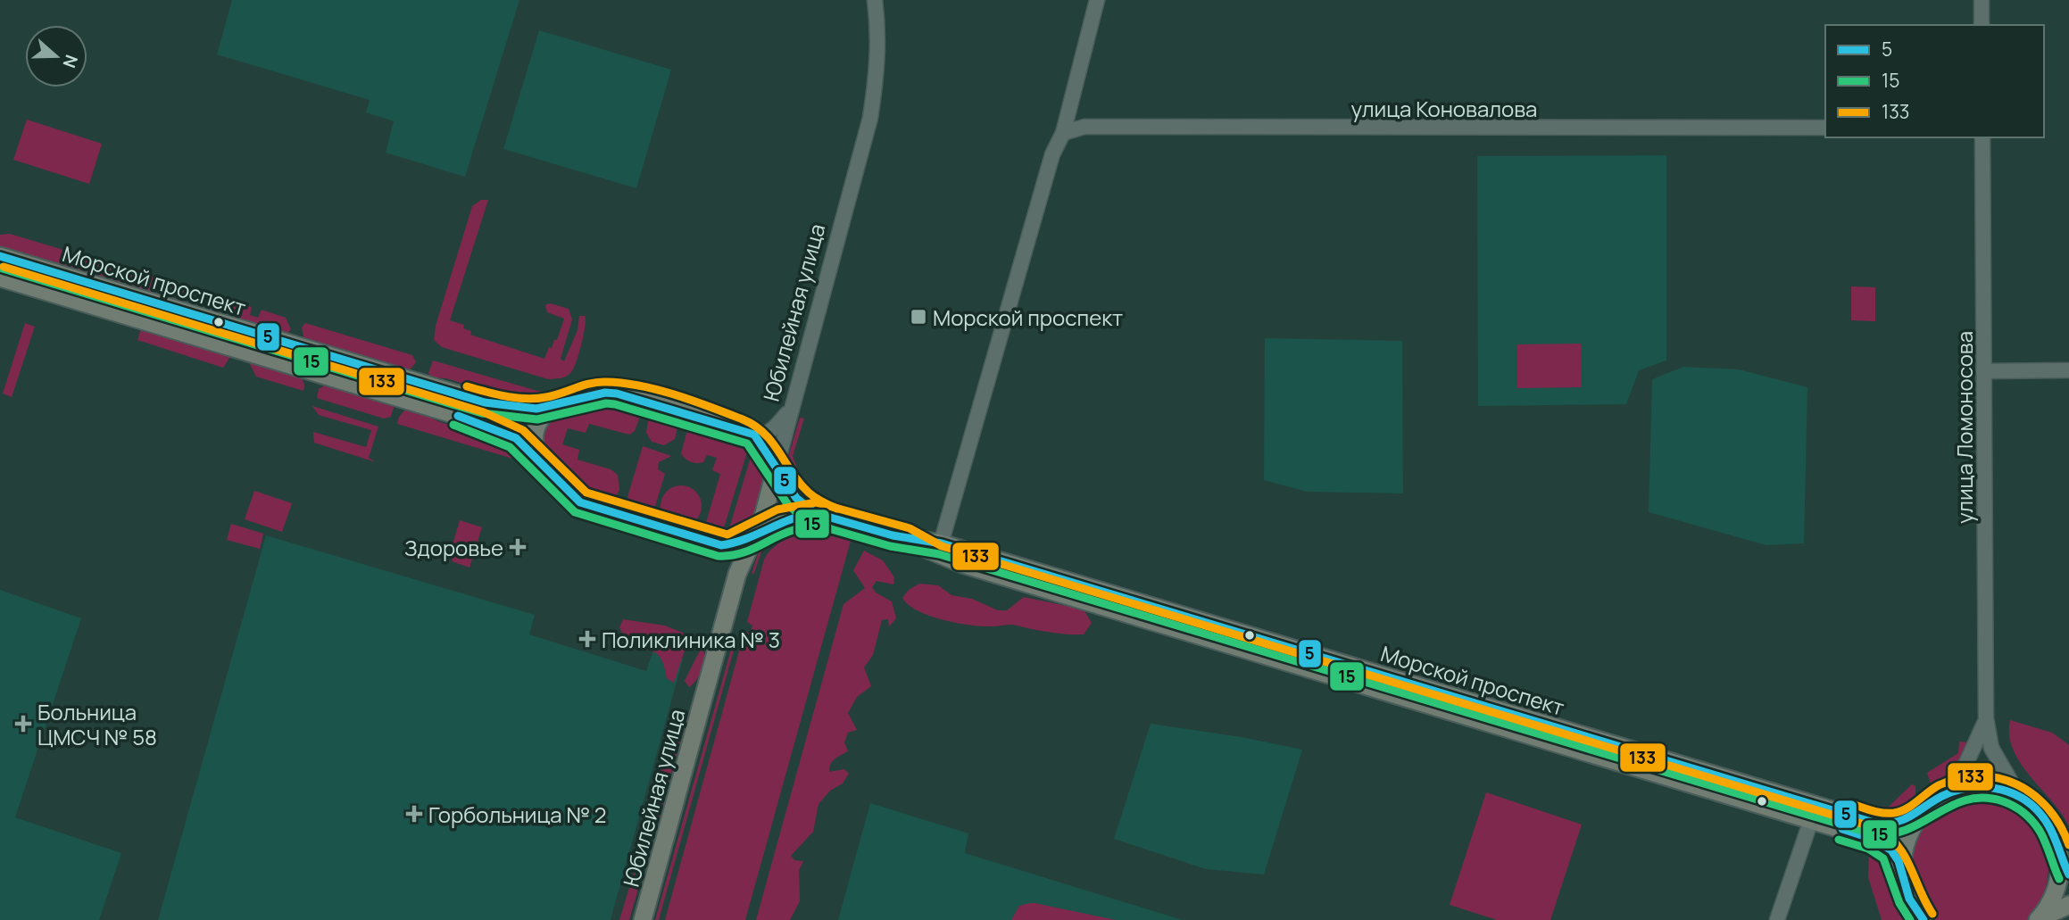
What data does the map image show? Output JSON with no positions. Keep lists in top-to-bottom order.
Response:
{
  "streets": {
    "main road": ["Морской проспект", "Юбилейная улица"],
    "street": ["улица Коновалова", "улица Ломоносова"]
  },
  "crossings": [
    ["Морской проспект", "Юбилейная улица"]
  ],
  "places": {
    "transit": ["Морской проспект"],
    "health": [
      "Здоровье",
      "Поликлиника № 3",
      "Больница ЦМСЧ № 58",
      "Горбольница № 2"
    ]
  },
  "lines": ["transit line 5", "transit line 133", "transit line 15"],
  "legend": ["5", "15", "133"],
  "north": "right"
}
